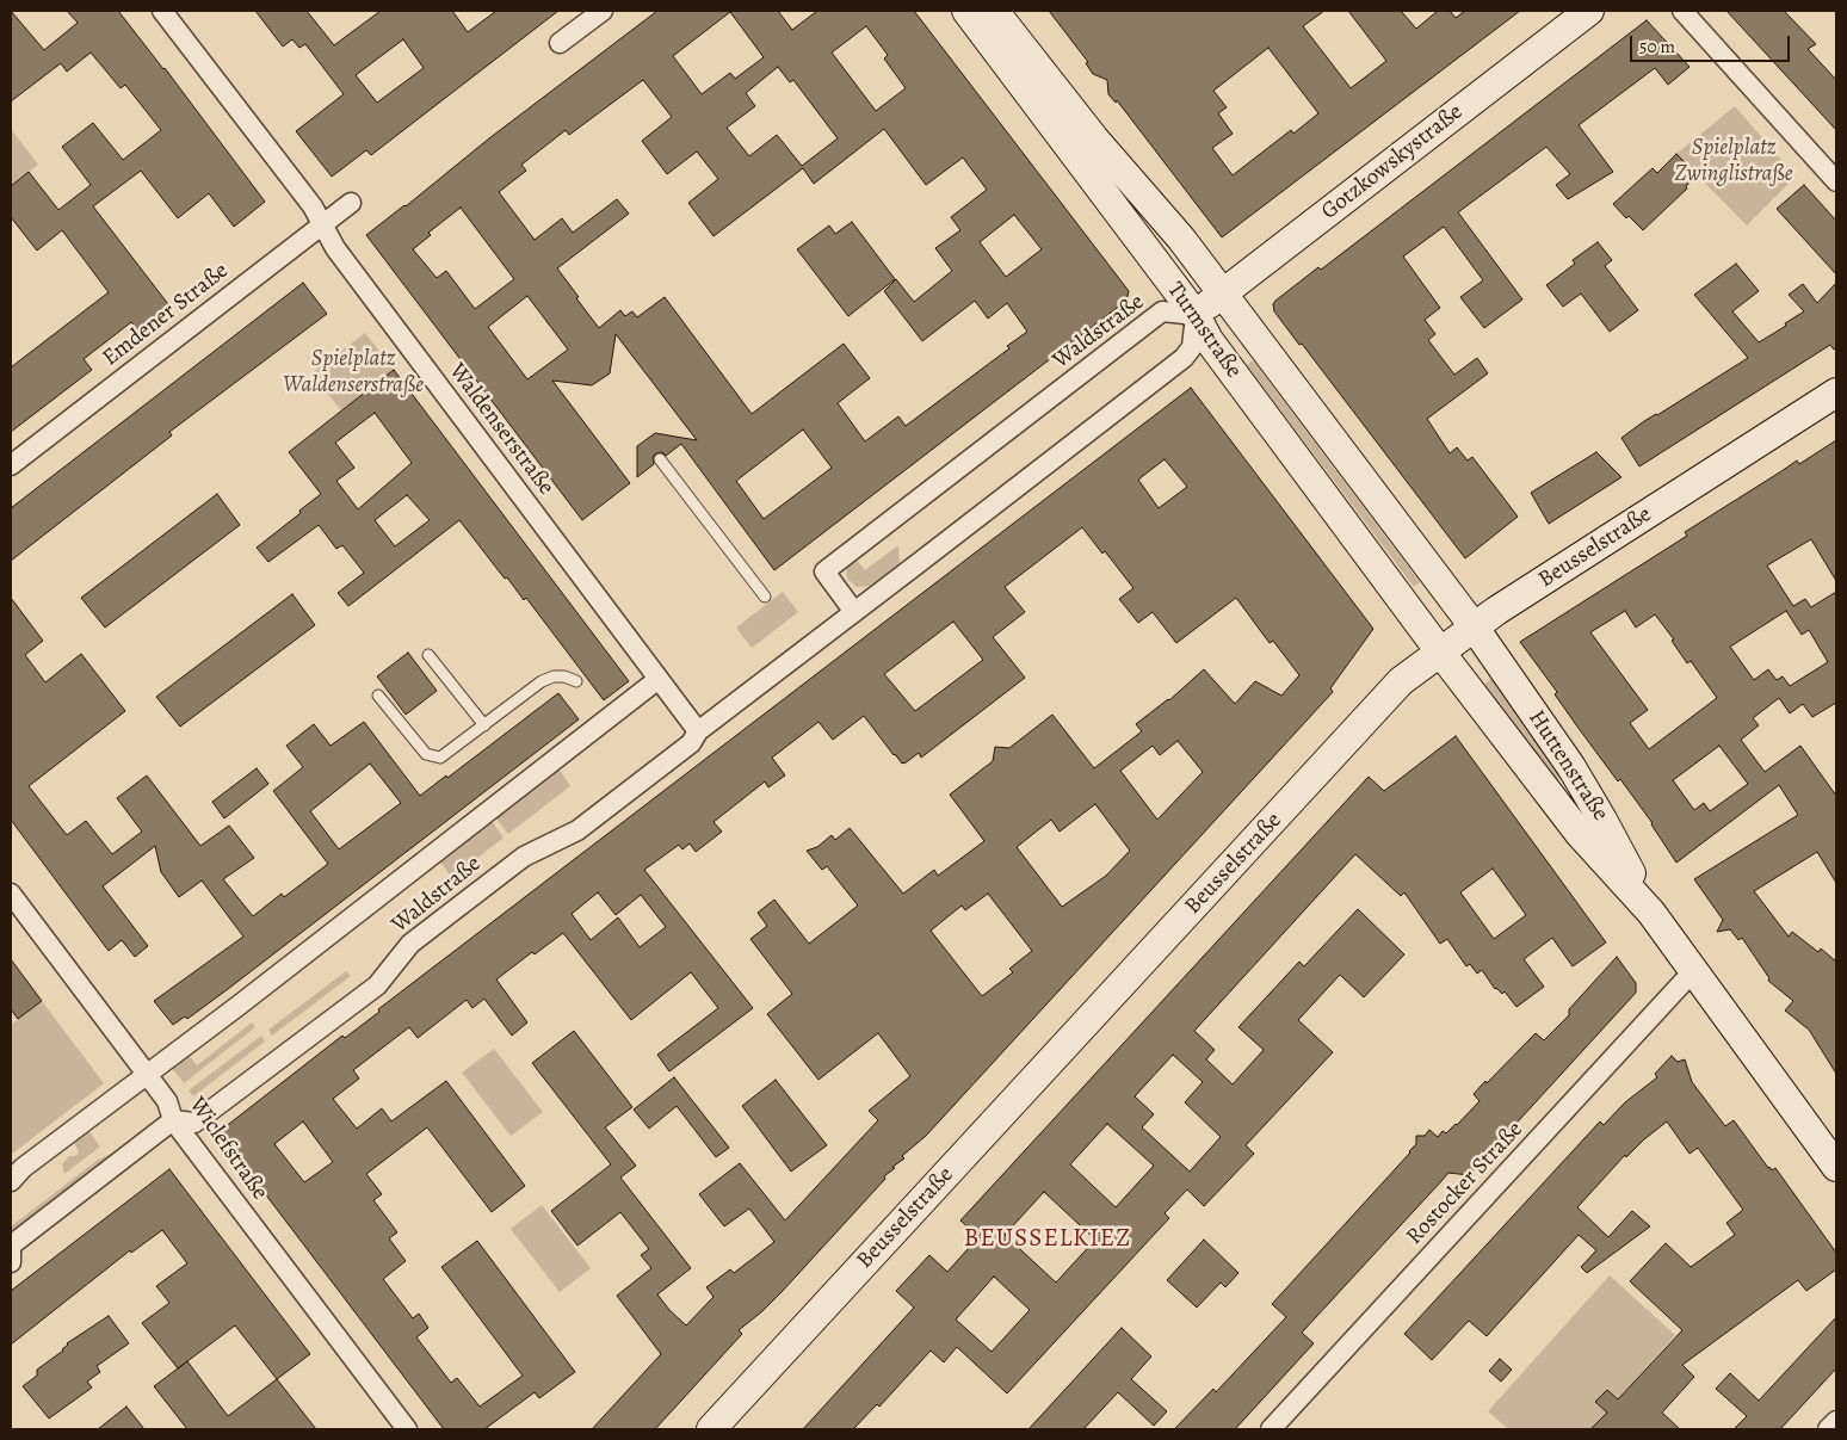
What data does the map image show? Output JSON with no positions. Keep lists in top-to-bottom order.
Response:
{
  "streets": {
    "main road": [
      "Gotzkowskystraße",
      "Turmstraße",
      "Beusselstraße",
      "Huttenstraße"
    ],
    "street": [
      "Emdener Straße",
      "Waldstraße",
      "Waldenserstraße",
      "Wiclefstraße",
      "Rostocker Straße"
    ]
  },
  "crossings": [
    ["Gotzkowskystraße", "Turmstraße"],
    ["Gotzkowskystraße", "Waldstraße"],
    ["Emdener Straße", "Waldenserstraße"],
    ["Turmstraße", "Waldstraße"],
    ["Turmstraße", "Beusselstraße"],
    ["Turmstraße", "Huttenstraße"],
    ["Waldstraße", "Waldenserstraße"],
    ["Waldstraße", "Wiclefstraße"],
    ["Beusselstraße", "Huttenstraße"],
    ["Huttenstraße", "Rostocker Straße"]
  ],
  "districts": ["BEUSSELKIEZ"],
  "parks": ["Spielplatz Zwinglistraße", "Spielplatz Waldenserstraße"],
  "scale_bar": "50 m"
}
